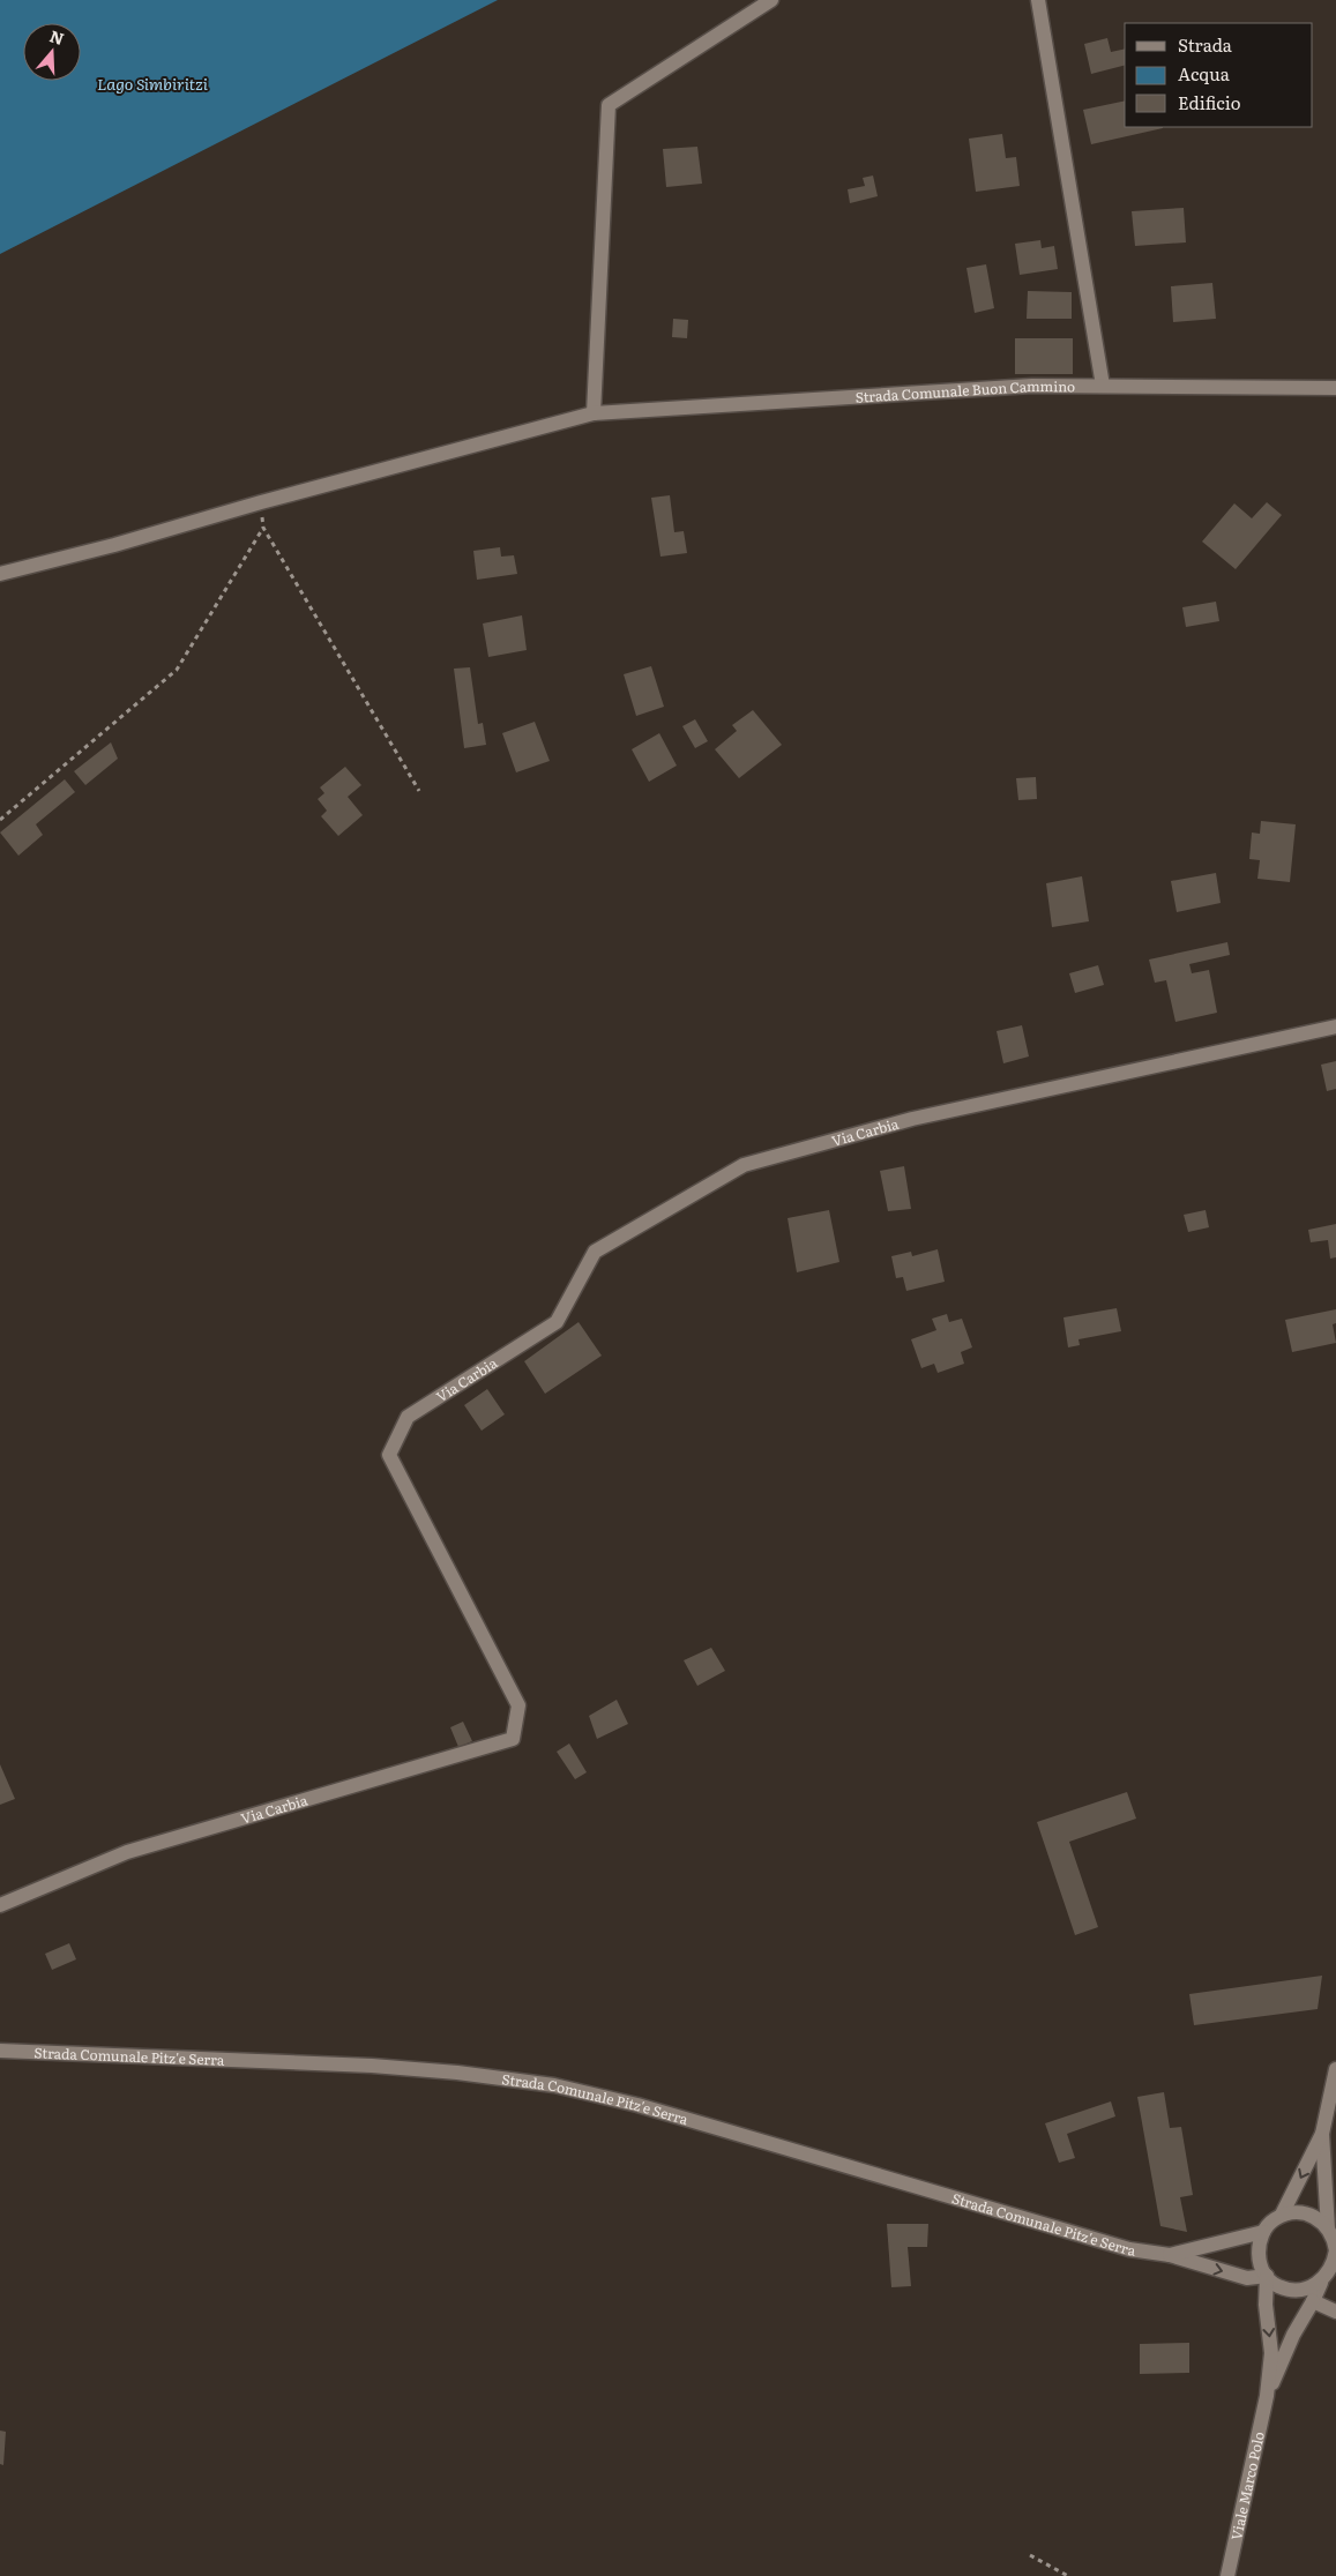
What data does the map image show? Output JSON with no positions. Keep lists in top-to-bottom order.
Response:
{
  "streets": {
    "street": [
      "Strada Comunale Buon Cammino",
      "Via Carbia",
      "Strada Comunale Pitz'e Serra",
      "Viale Marco Polo"
    ]
  },
  "crossings": [
    ["Strada Comunale Pitz'e Serra", "Viale Marco Polo"]
  ],
  "water": ["Lago Simbiritzi"],
  "legend": ["Strada", "Acqua", "Edificio"],
  "north": "top"
}
